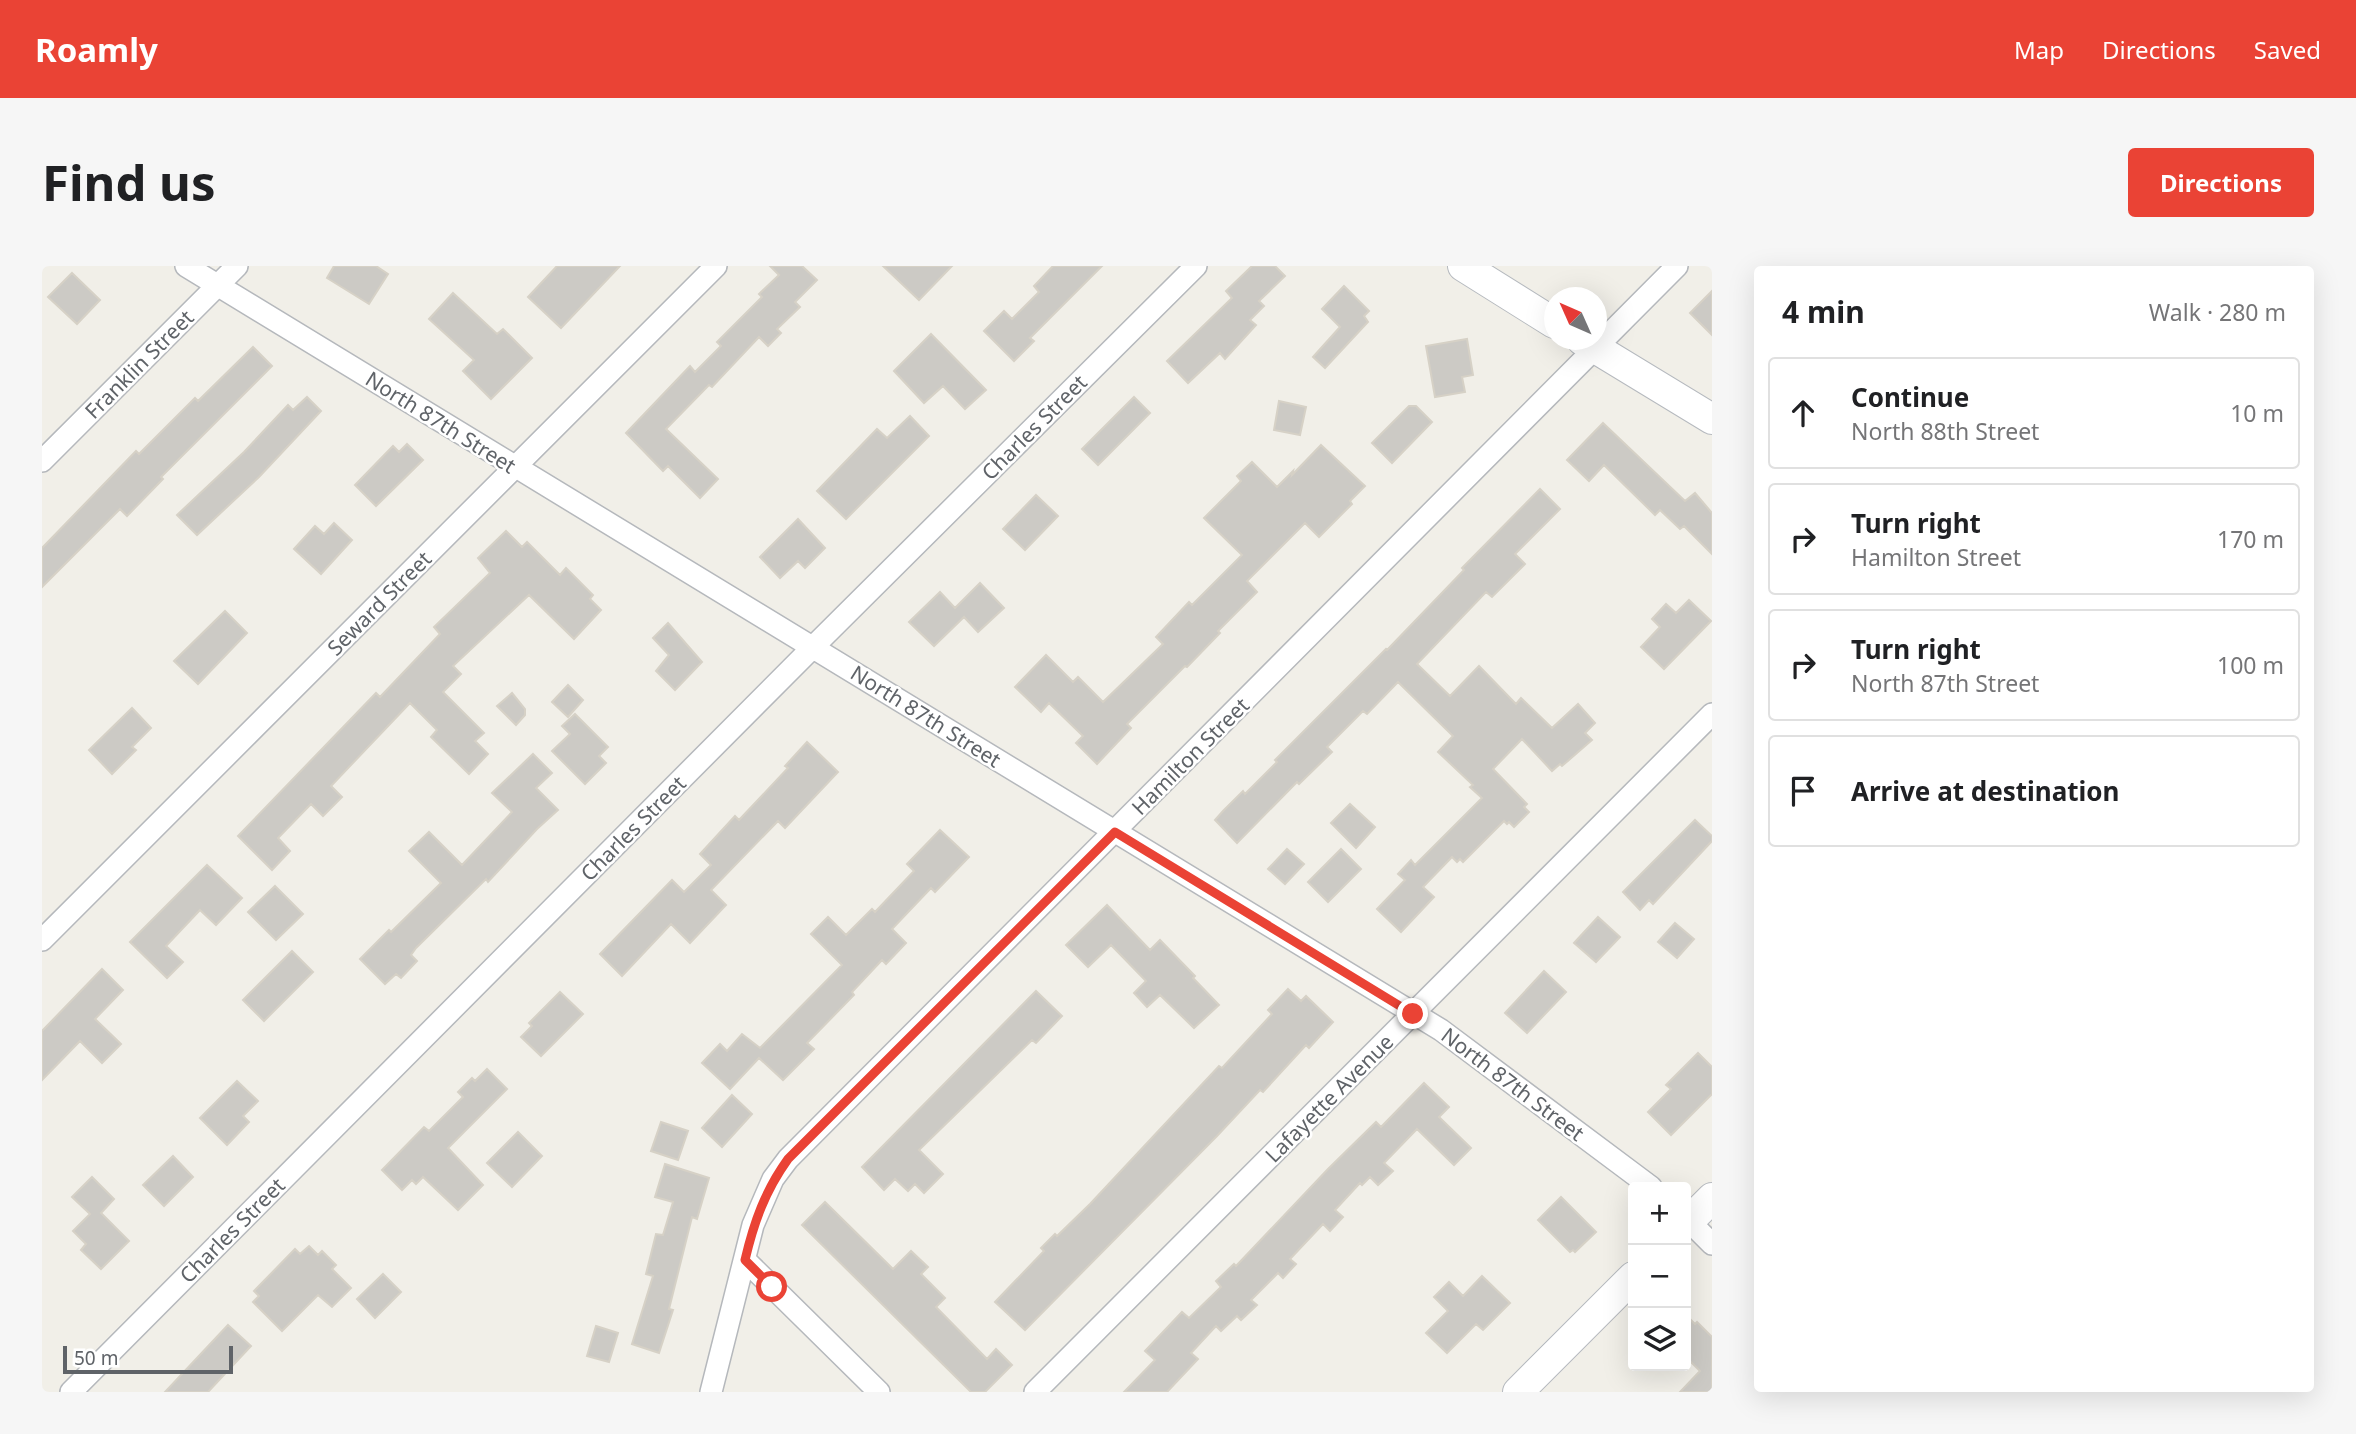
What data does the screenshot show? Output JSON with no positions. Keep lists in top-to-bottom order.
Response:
{
  "streets": {
    "street": [
      "Franklin Street",
      "North 87th Street",
      "Charles Street",
      "Seward Street",
      "Hamilton Street",
      "Lafayette Avenue"
    ]
  },
  "crossings": [
    ["Franklin Street", "North 87th Street"],
    ["North 87th Street", "Charles Street"],
    ["North 87th Street", "Seward Street"],
    ["North 87th Street", "Hamilton Street"],
    ["North 87th Street", "Lafayette Avenue"]
  ],
  "scale_bar": "50 m",
  "north": "top left",
  "page": {
    "header": "Roamly",
    "nav": ["Map", "Directions", "Saved"],
    "buttons": "Directions",
    "title": "Find us",
    "heading": ["4 min", "Walk · 280 m"],
    "list": [
      ["Continue", "North 88th Street", "10 m"],
      ["Turn right", "Hamilton Street", "170 m"],
      ["Turn right", "North 87th Street", "100 m"],
      "Arrive at destination"
    ],
    "map_buttons": ["+", "−"],
    "scale": "50 m"
  }
}
